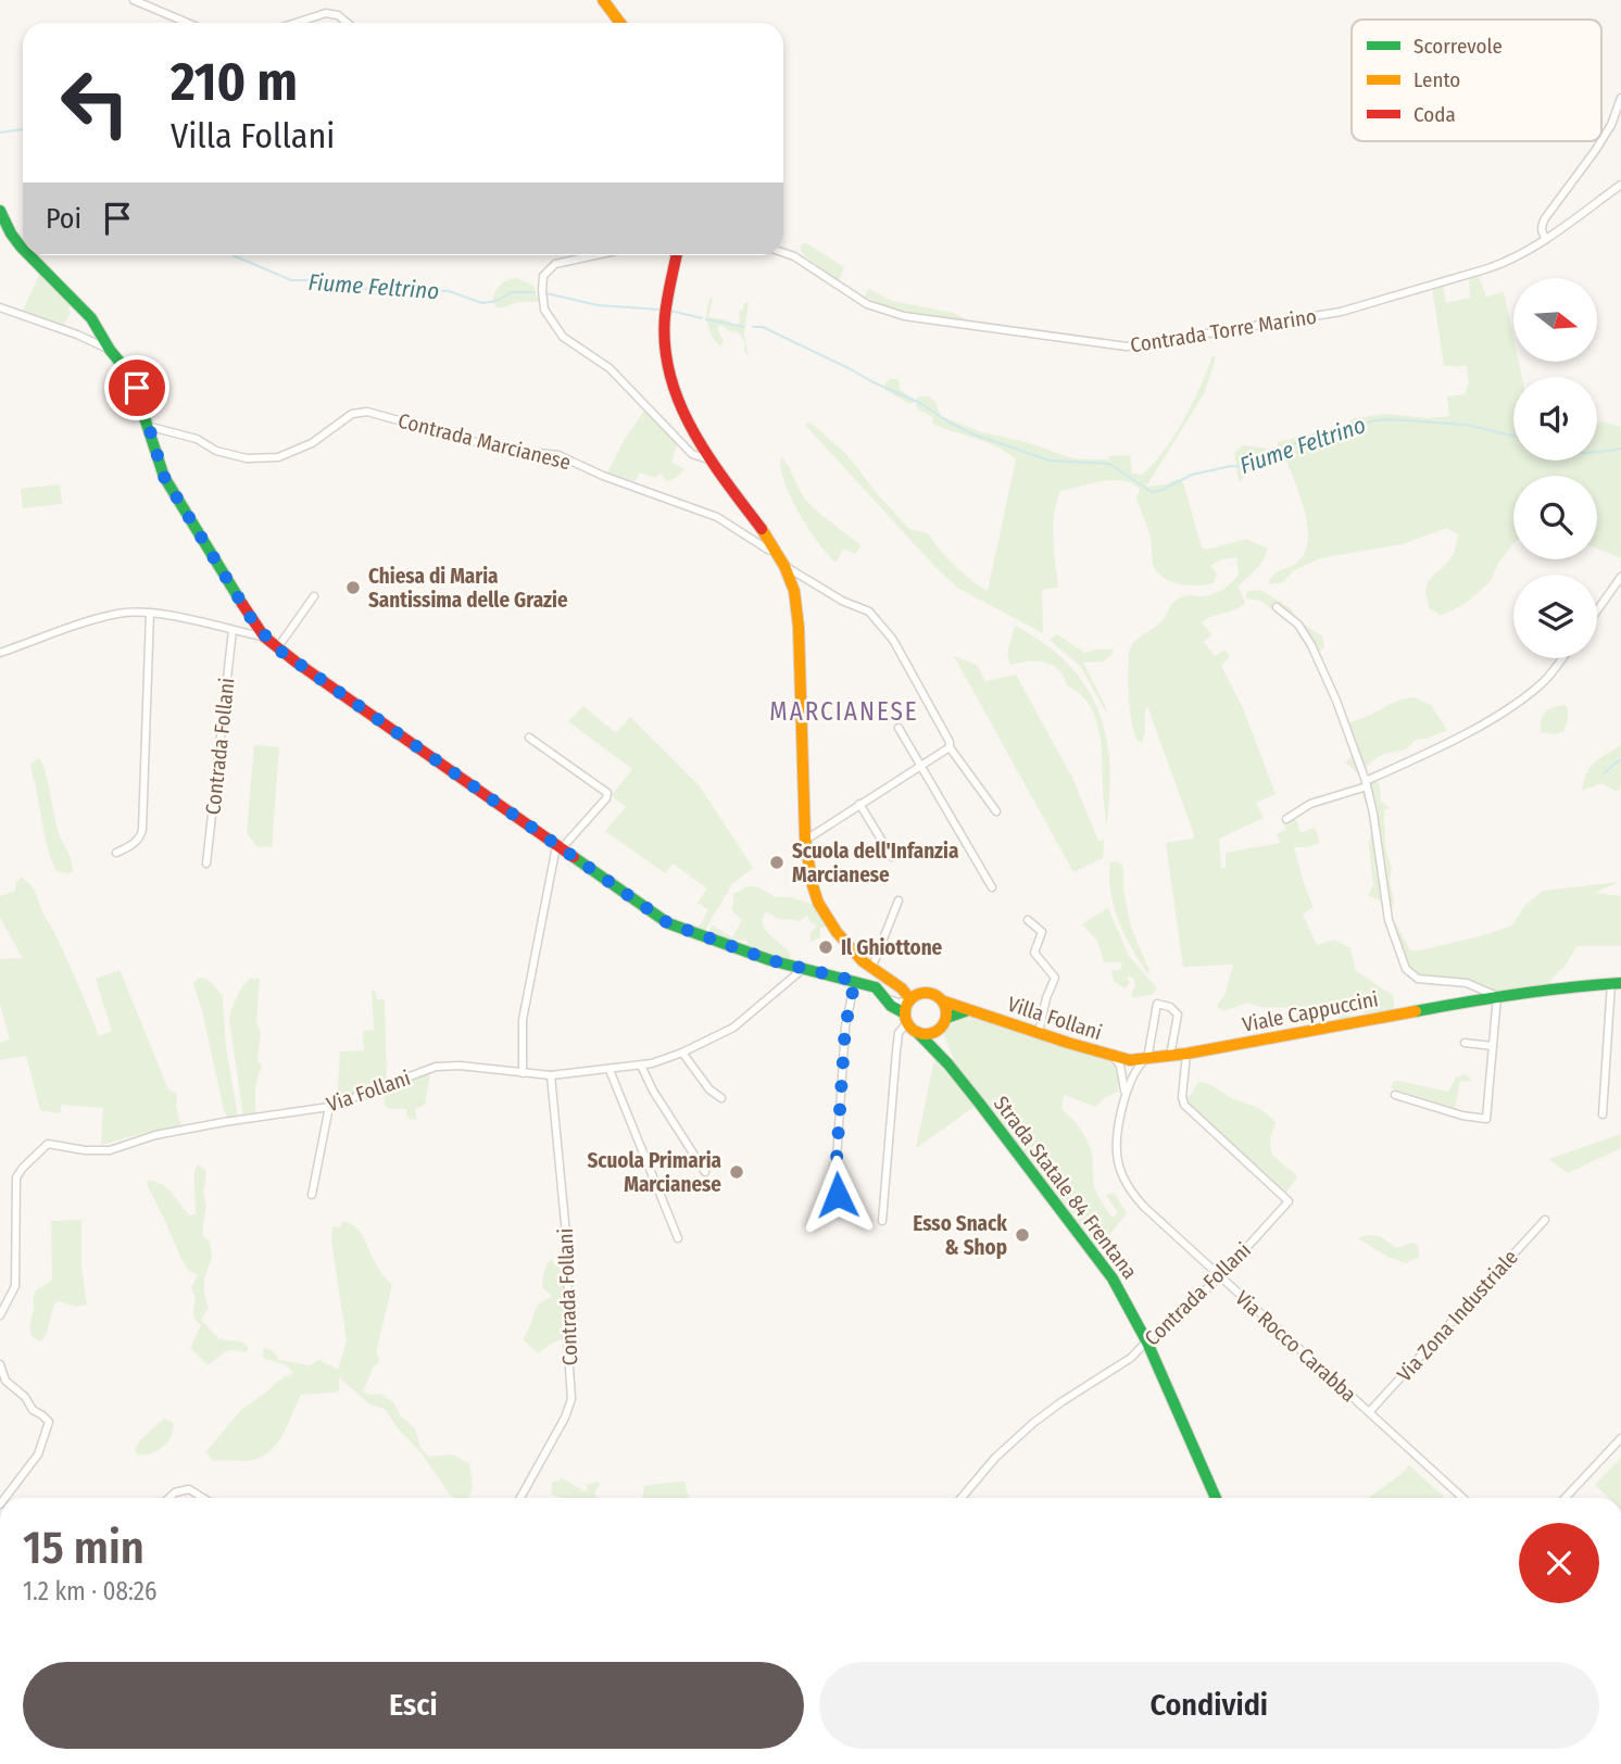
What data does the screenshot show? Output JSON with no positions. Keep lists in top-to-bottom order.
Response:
{
  "streets": {
    "street": [
      "Contrada Torre Marino",
      "Contrada Marcianese",
      "Contrada Follani",
      "Viale Cappuccini",
      "Villa Follani",
      "Via Follani",
      "Strada Statale 84 Frentana",
      "Via Zona Industriale",
      "Via Rocco Carabba"
    ]
  },
  "crossings": [
    ["Contrada Follani", "Viale Cappuccini"],
    ["Contrada Follani", "Via Follani"],
    ["Contrada Follani", "Strada Statale 84 Frentana"],
    ["Contrada Follani", "Via Rocco Carabba"],
    ["Viale Cappuccini", "Villa Follani"],
    ["Viale Cappuccini", "Via Rocco Carabba"],
    ["Villa Follani", "Strada Statale 84 Frentana"],
    ["Villa Follani", "Via Rocco Carabba"],
    ["Via Zona Industriale", "Via Rocco Carabba"]
  ],
  "districts": ["MARCIANESE"],
  "water": ["Fiume Feltrino"],
  "places": [
    "Chiesa di Maria Santissima delle Grazie",
    "Scuola dell'Infanzia Marcianese",
    "Il Ghiottone",
    "Scuola Primaria Marcianese",
    "Esso Snack & Shop"
  ],
  "legend": ["Scorrevole", "Lento", "Coda"],
  "north": "right",
  "page": {
    "turn": ["210 m", "Villa Follani"],
    "then": "Poi",
    "heading": ["15 min", "1.2 km · 08:26"],
    "buttons": ["Esci", "Condividi"]
  }
}
